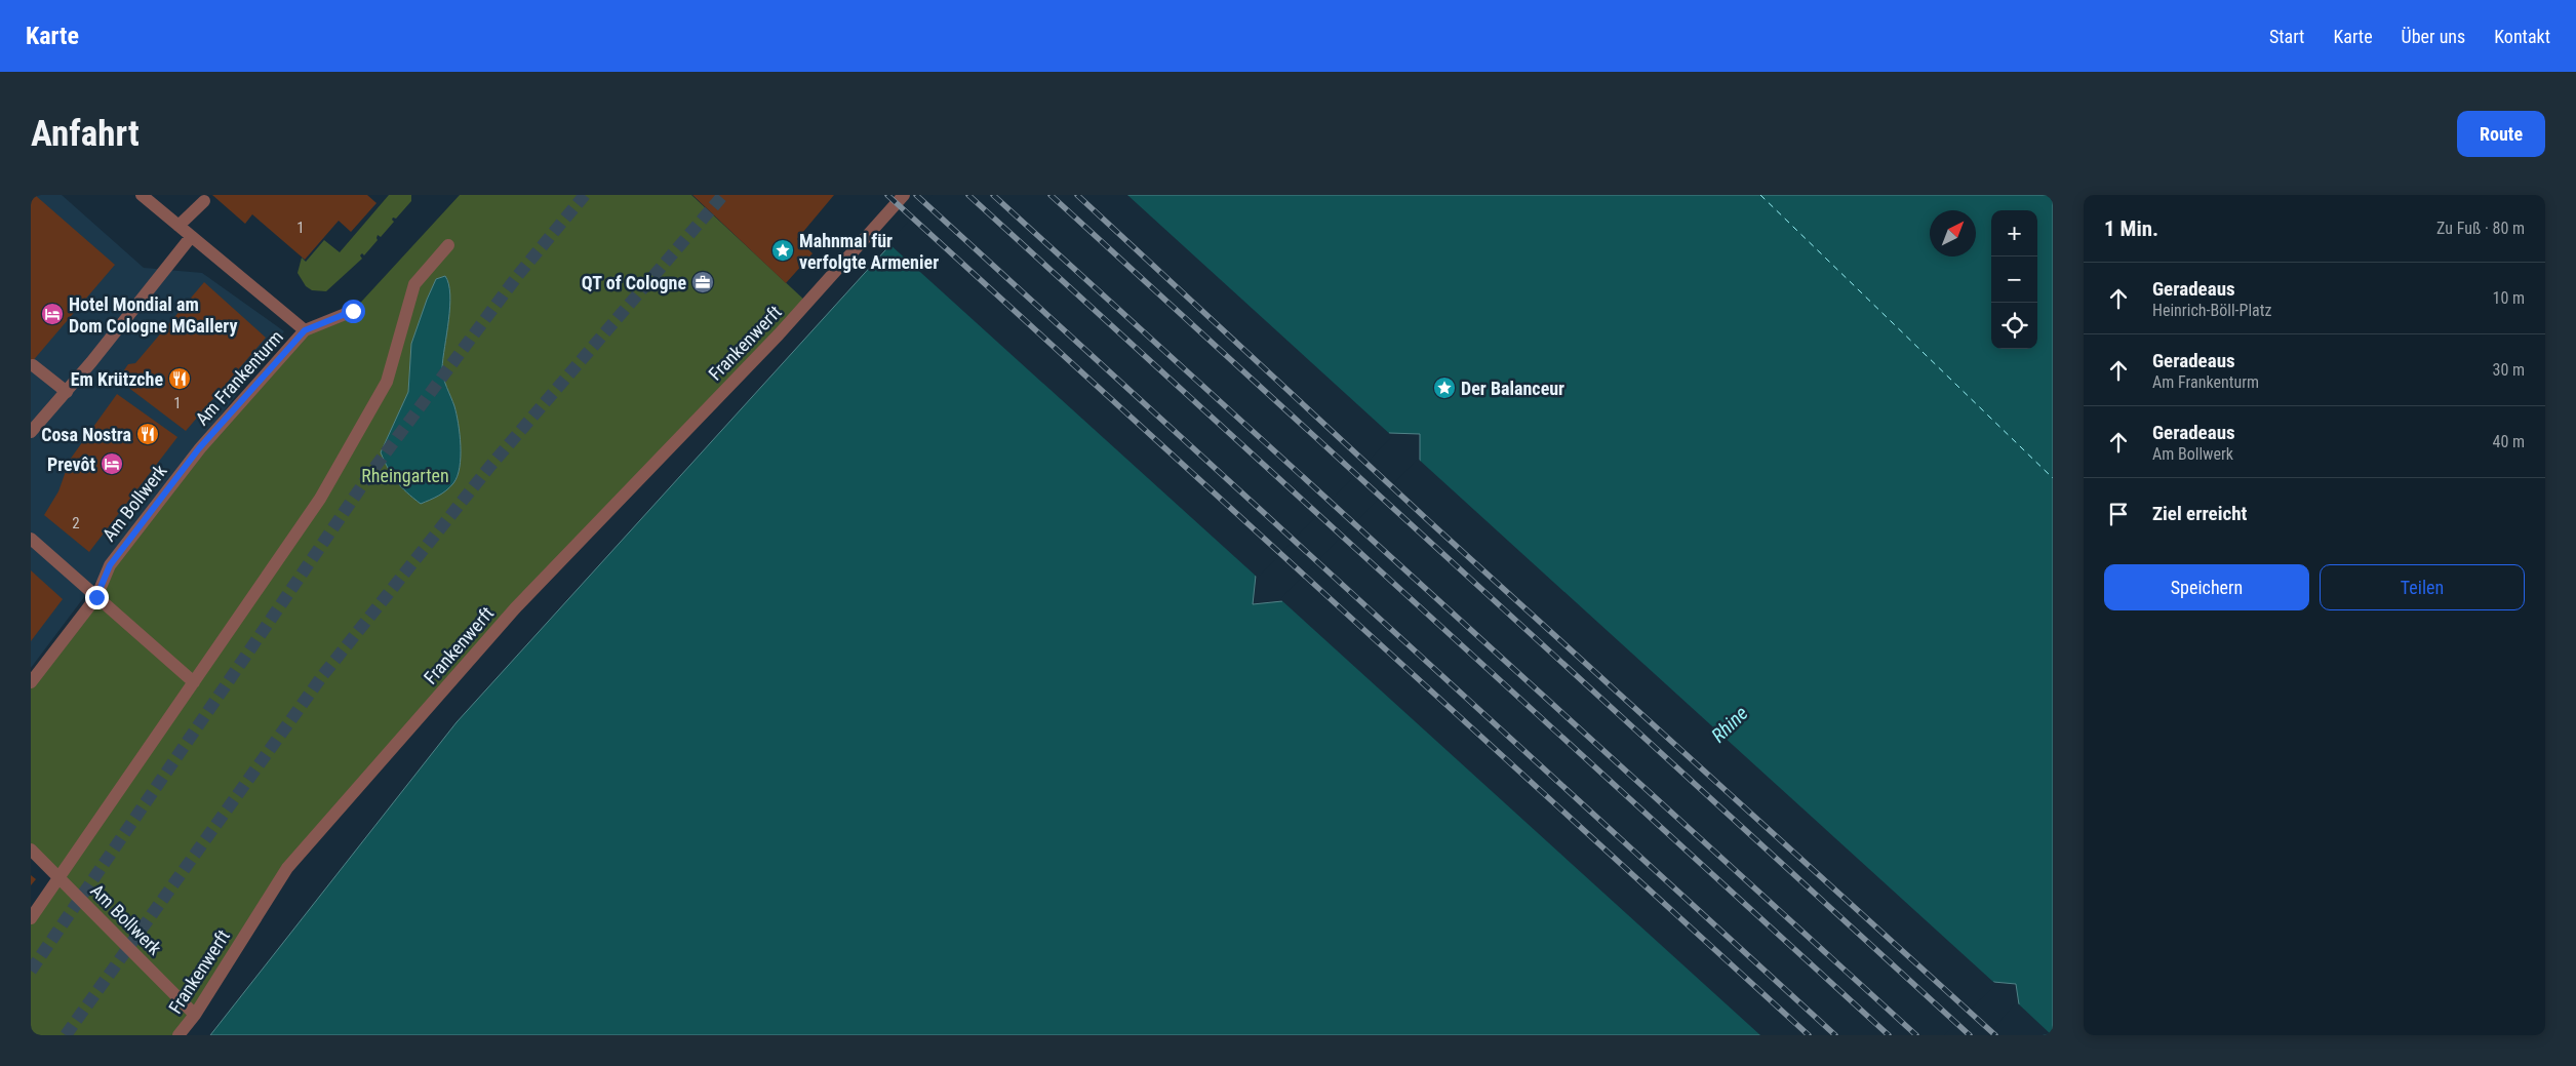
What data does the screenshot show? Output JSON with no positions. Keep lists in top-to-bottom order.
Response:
{
  "streets": {
    "street": ["Frankenwerft", "Am Frankenturm", "Am Bollwerk"]
  },
  "crossings": [
    ["Frankenwerft", "Am Bollwerk"],
    ["Am Frankenturm", "Am Bollwerk"]
  ],
  "water": ["Rhine"],
  "parks": ["Rheingarten"],
  "places": {
    "place": ["Mahnmal für verfolgte Armenier", "Der Balanceur"],
    "office": ["QT of Cologne"],
    "hotel": ["Hotel Mondial am Dom Cologne MGallery", "Prevôt"],
    "restaurant": ["Em Krützche", "Cosa Nostra"]
  },
  "house_numbers": ["1", "1", "2"],
  "north": "top right",
  "page": {
    "header": "Karte",
    "nav": [
      "Start",
      "Karte",
      "Über uns",
      "Kontakt"
    ],
    "buttons": [
      "Route",
      ["Speichern", "Teilen"]
    ],
    "title": "Anfahrt",
    "heading": ["1 Min.", "Zu Fuß · 80 m"],
    "map_buttons": ["+", "−"],
    "list": [
      ["Geradeaus", "Heinrich-Böll-Platz", "10 m"],
      ["Geradeaus", "Am Frankenturm", "30 m"],
      ["Geradeaus", "Am Bollwerk", "40 m"],
      "Ziel erreicht"
    ]
  }
}
